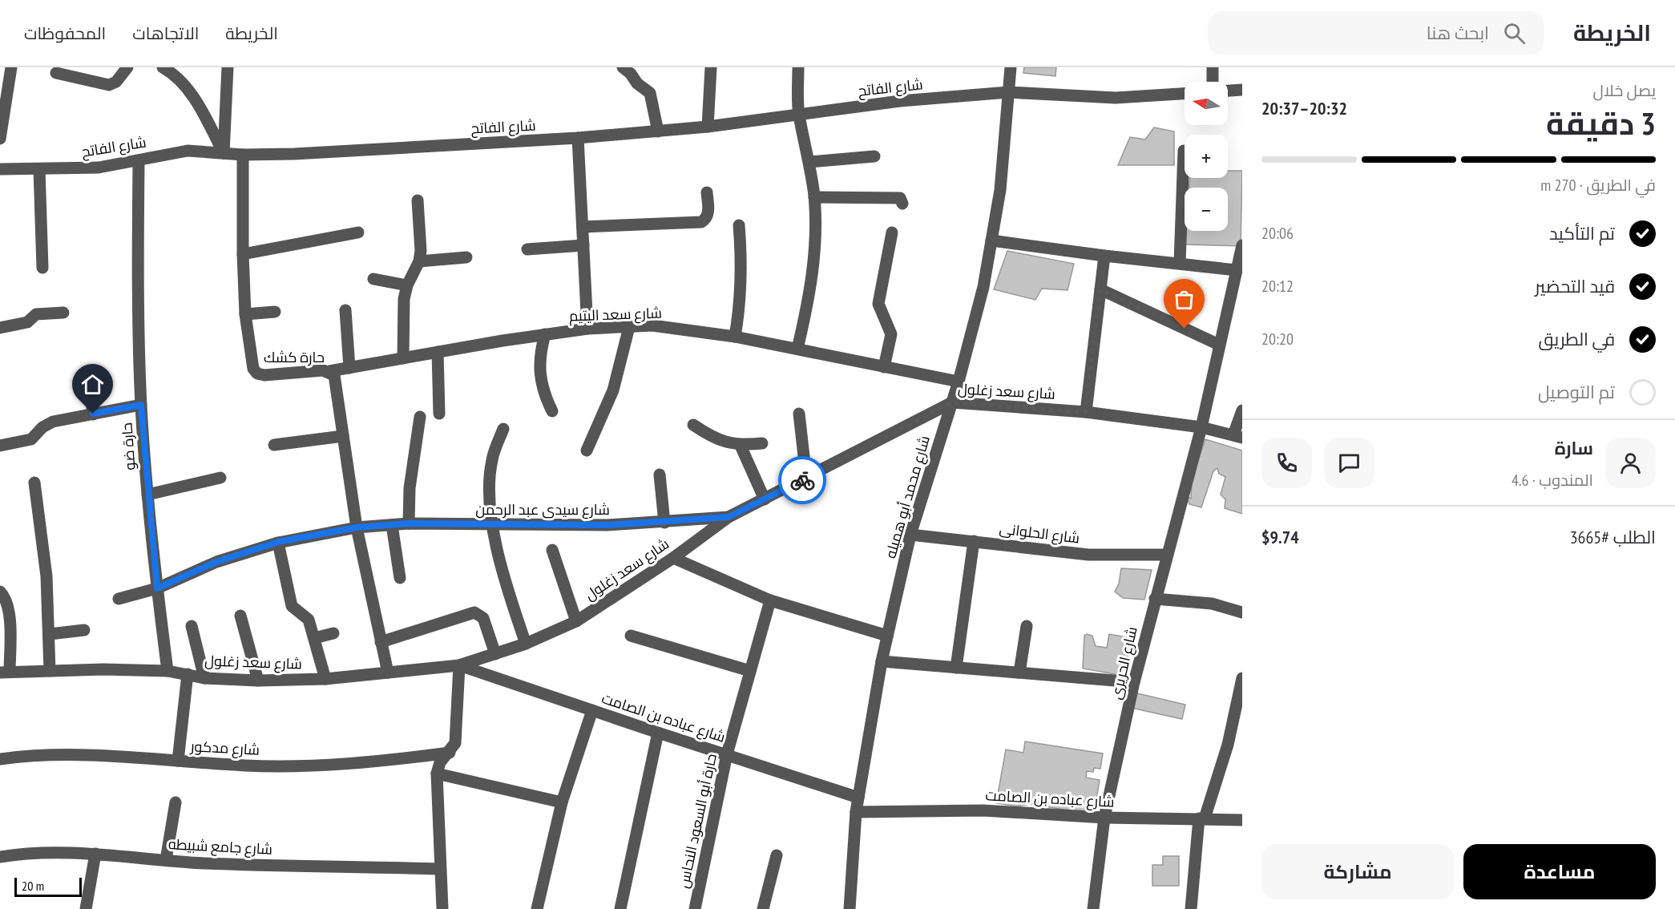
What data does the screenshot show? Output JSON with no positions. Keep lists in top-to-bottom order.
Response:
{
  "streets": {
    "street": [
      "شارع الفاتح",
      "شارع سعد اليتيم",
      "حارة كشك",
      "شارع سعد زغلول",
      "حارة ضو",
      "شارع محمد أبو هميله",
      "شارع سيدى عبد الرحمن",
      "شارع الحلوانى",
      "شارع الحريرى",
      "شارع عباده بن الصامت",
      "شارع مدكور",
      "حارة أبو السعود النحاس",
      "شارع جامع شبيطه"
    ]
  },
  "crossings": [
    ["شارع الفاتح", "حارة كشك"],
    ["شارع الفاتح", "حارة ضو"],
    ["شارع الفاتح", "شارع محمد أبو هميله"],
    ["شارع سعد اليتيم", "حارة كشك"],
    ["شارع سعد اليتيم", "شارع محمد أبو هميله"],
    ["حارة كشك", "شارع سعد زغلول"],
    ["حارة كشك", "شارع سيدى عبد الرحمن"],
    ["شارع سعد زغلول", "حارة ضو"],
    ["شارع سعد زغلول", "شارع محمد أبو هميله"],
    ["شارع سعد زغلول", "شارع سيدى عبد الرحمن"],
    ["شارع سعد زغلول", "شارع الحريرى"],
    ["شارع سعد زغلول", "شارع عباده بن الصامت"],
    ["حارة ضو", "شارع سيدى عبد الرحمن"],
    ["شارع محمد أبو هميله", "شارع الحلوانى"],
    ["شارع محمد أبو هميله", "شارع عباده بن الصامت"],
    ["شارع الحلوانى", "شارع الحريرى"],
    ["شارع الحريرى", "شارع عباده بن الصامت"],
    ["شارع عباده بن الصامت", "حارة أبو السعود النحاس"]
  ],
  "scale_bar": "20 m",
  "north": "left",
  "page": {
    "header": "الخريطة",
    "search": "ابحث هنا",
    "nav": ["الخريطة", "الاتجاهات", "المحفوظات"],
    "heading": ["3 دقيقة", "يصل خلال", "20:32–20:37"],
    "panel": [
      "سارة",
      "المندوب · 4.6",
      "الطلب #3665",
      "$9.74"
    ],
    "map_buttons": ["+", "−"],
    "bar": "في الطريق · 270 m",
    "list": [
      ["تم التأكيد", "20:06"],
      ["قيد التحضير", "20:12"],
      ["في الطريق", "20:20"],
      "تم التوصيل"
    ],
    "buttons": ["مساعدة", "مشاركة"],
    "scale": "20 m"
  }
}
